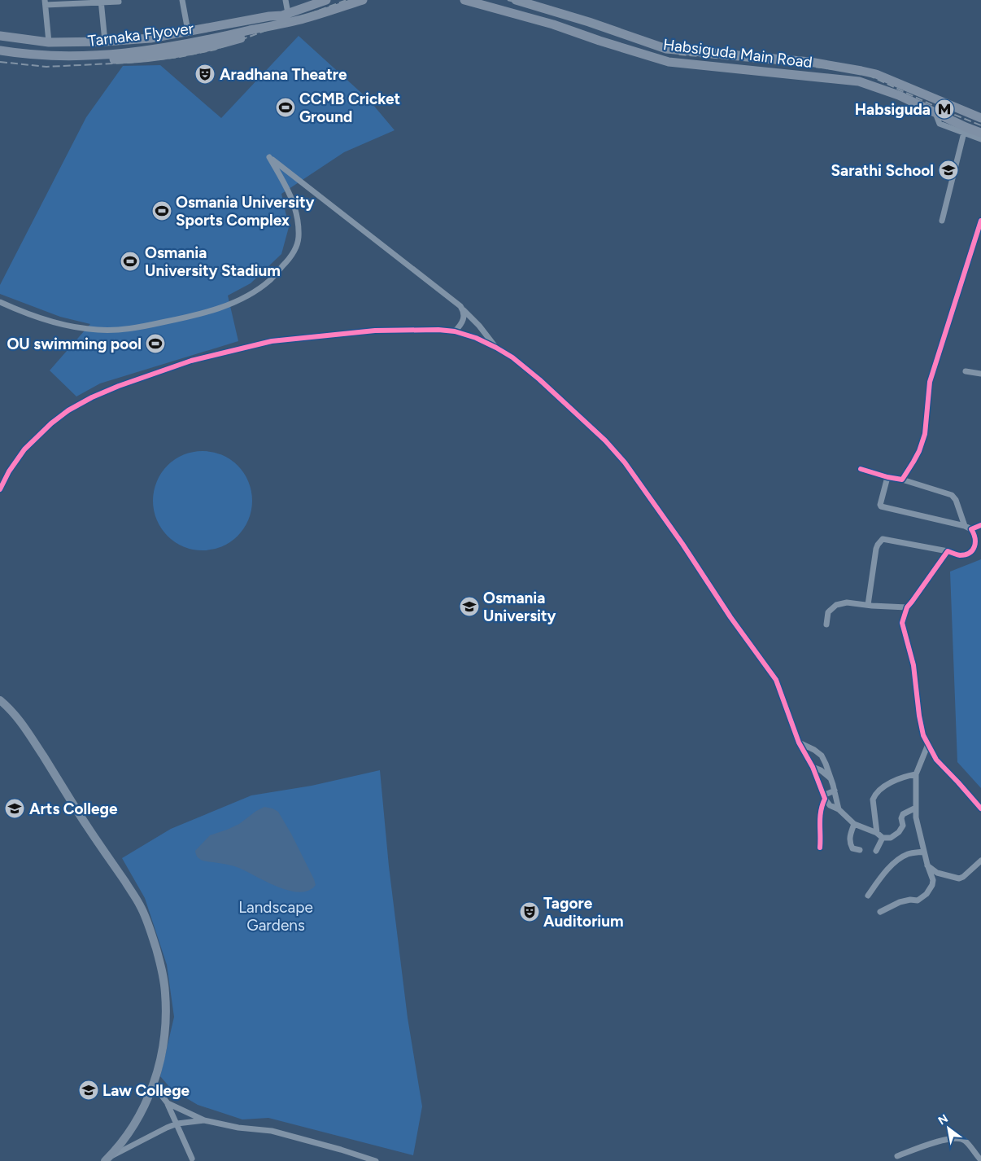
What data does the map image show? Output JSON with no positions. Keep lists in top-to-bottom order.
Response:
{
  "streets": {
    "main road": ["Tarnaka Flyover", "Habsiguda Main Road"]
  },
  "parks": ["Landscape Gardens"],
  "places": {
    "theatre": ["Aradhana Theatre", "Tagore Auditorium"],
    "sports": [
      "CCMB Cricket Ground",
      "Osmania University Sports Complex",
      "Osmania University Stadium",
      "OU swimming pool"
    ],
    "metro station": ["Habsiguda"],
    "school or university": [
      "Sarathi School",
      "Osmania University",
      "Arts College",
      "Law College"
    ]
  },
  "north": "top left"
}
